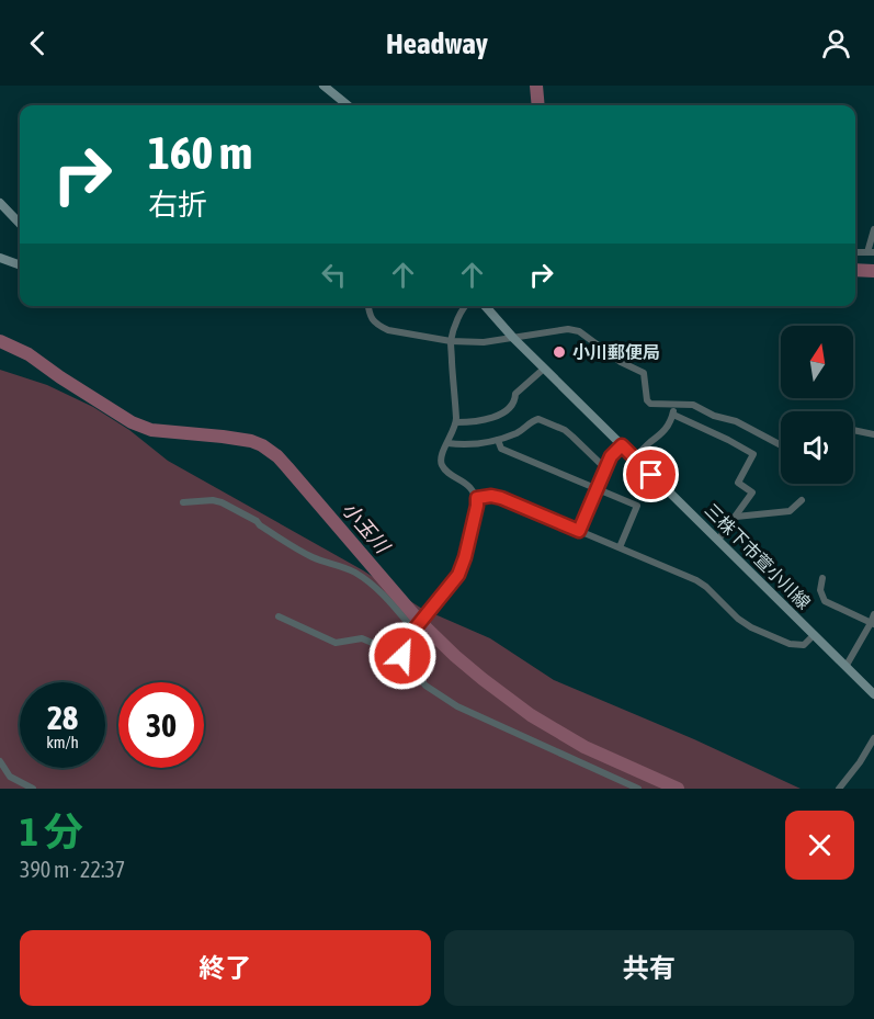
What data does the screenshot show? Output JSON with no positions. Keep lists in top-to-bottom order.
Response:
{
  "streets": {
    "main road": ["三株下市萱小川線"]
  },
  "water": ["小玉川"],
  "places": ["小川郵便局"],
  "north": "top",
  "page": {
    "header": "Headway",
    "turn": ["160 m", "右折"],
    "speed": "28 km/h",
    "limit": "30",
    "heading": ["1 分", "390 m · 22:37"],
    "buttons": ["終了", "共有"]
  }
}
